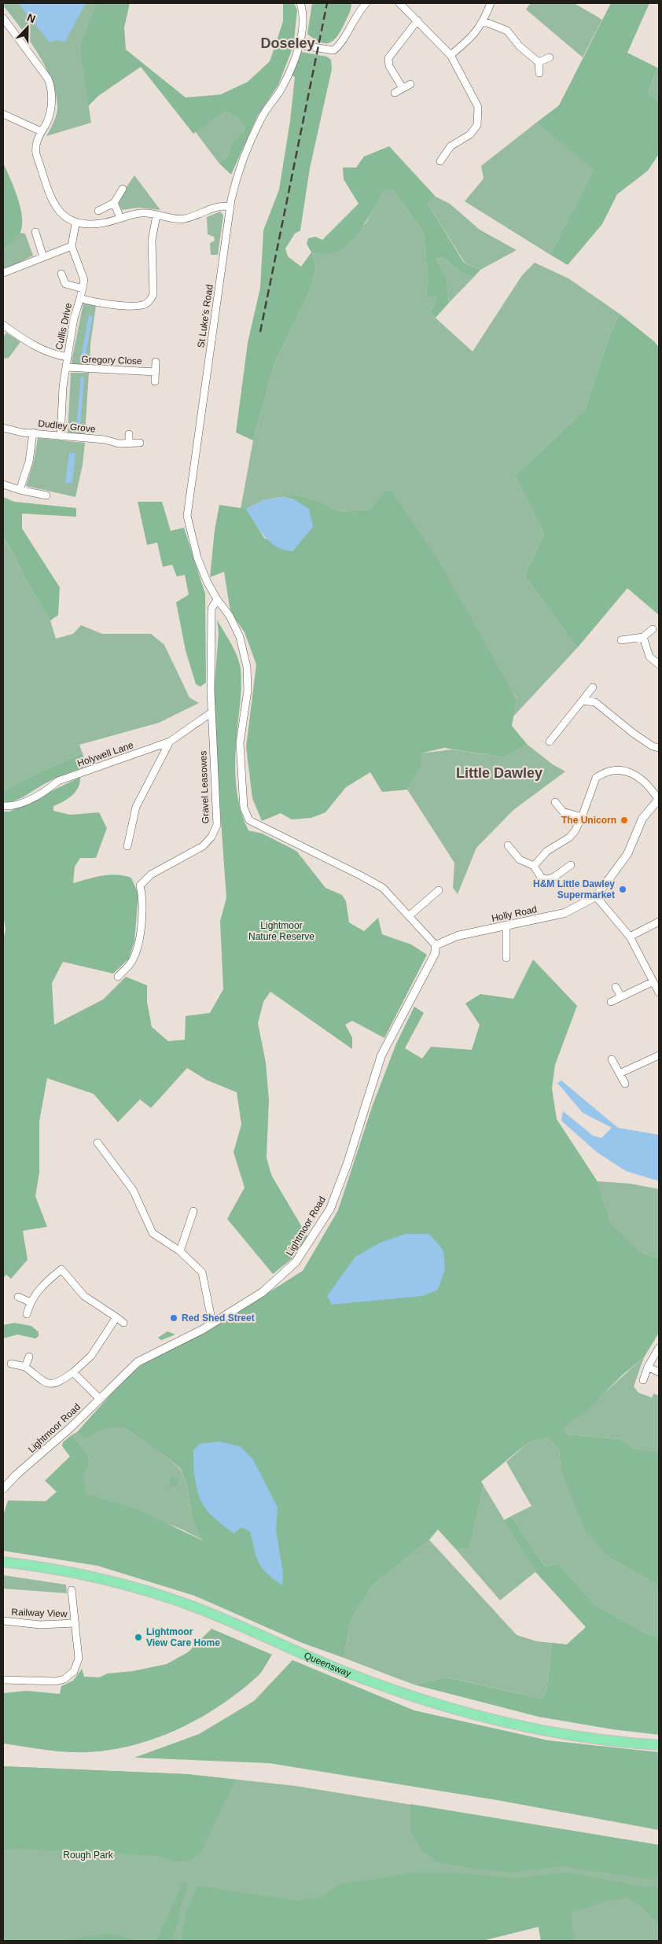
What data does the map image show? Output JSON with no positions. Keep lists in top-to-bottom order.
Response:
{
  "streets": {
    "main road": ["Queensway"],
    "street": [
      "St Luke's Road",
      "Cullis Drive",
      "Gregory Close",
      "Dudley Grove",
      "Holywell Lane",
      "Gravel Leasowes",
      "Holly Road",
      "Lightmoor Road",
      "Railway View"
    ]
  },
  "crossings": [
    ["St Luke's Road", "Gravel Leasowes"],
    ["St Luke's Road", "Holly Road"],
    ["St Luke's Road", "Lightmoor Road"],
    ["Cullis Drive", "Gregory Close"],
    ["Cullis Drive", "Dudley Grove"],
    ["Holywell Lane", "Gravel Leasowes"],
    ["Holly Road", "Lightmoor Road"]
  ],
  "districts": ["Doseley", "Little Dawley"],
  "parks": ["Lightmoor Nature Reserve", "Rough Park"],
  "places": [
    "The Unicorn",
    "H&M Little Dawley Supermarket",
    "Red Shed Street",
    "Lightmoor View Care Home"
  ],
  "north": "top"
}
